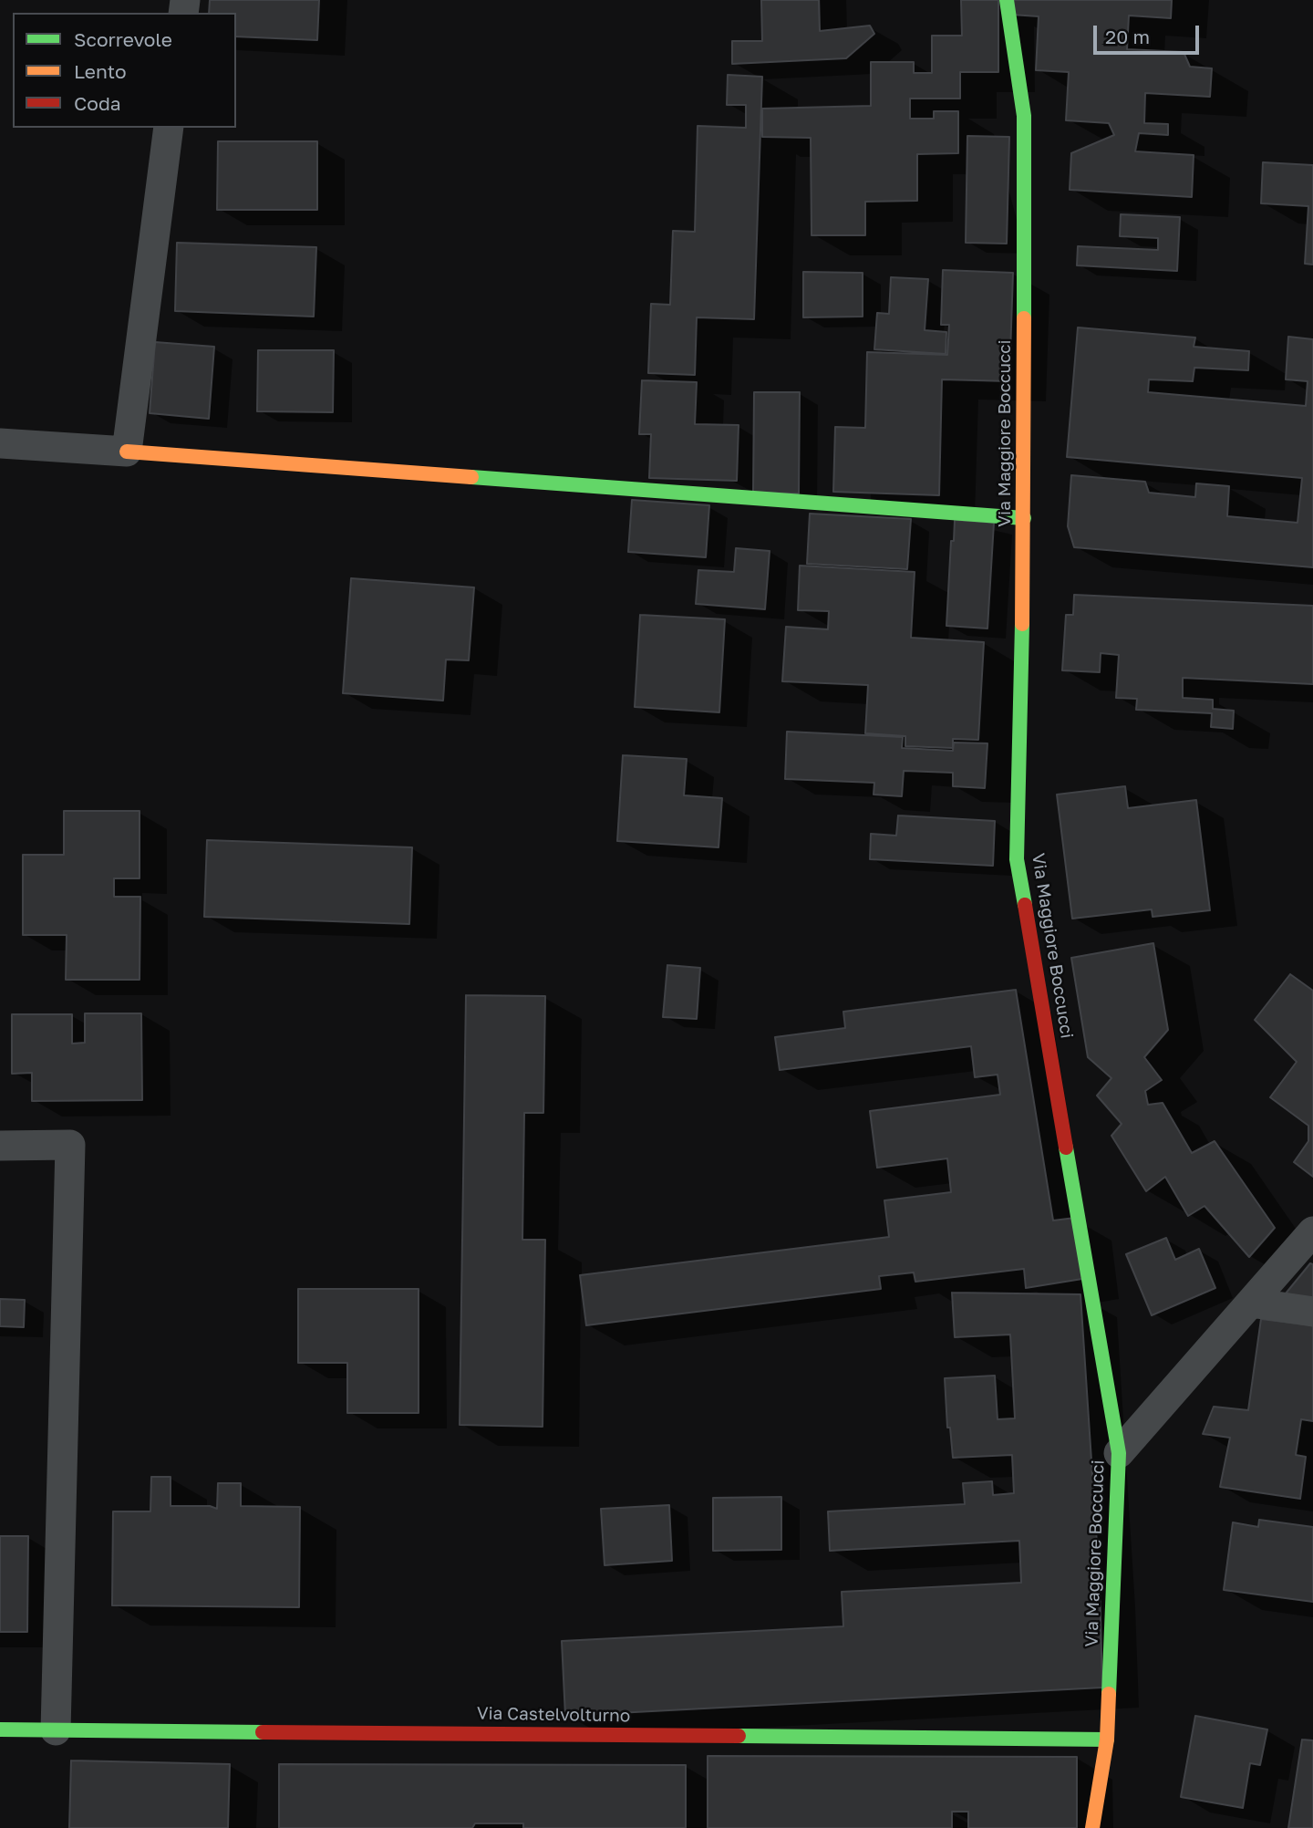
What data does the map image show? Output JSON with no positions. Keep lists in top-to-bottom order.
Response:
{
  "streets": {
    "street": ["Via Maggiore Boccucci", "Via Castelvolturno"]
  },
  "crossings": [
    ["Via Maggiore Boccucci", "Via Castelvolturno"]
  ],
  "legend": ["Scorrevole", "Lento", "Coda"],
  "scale_bar": "20 m"
}
